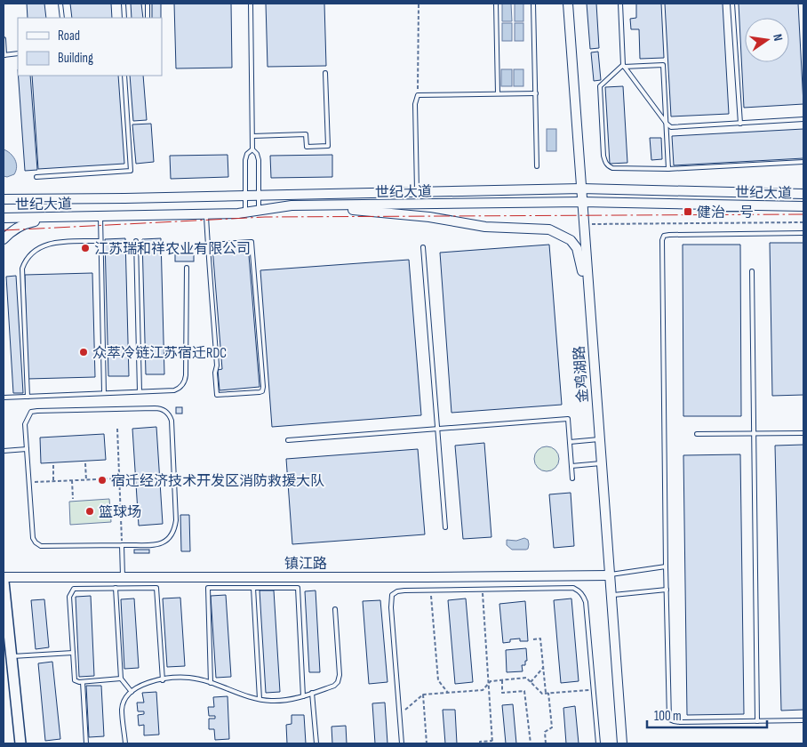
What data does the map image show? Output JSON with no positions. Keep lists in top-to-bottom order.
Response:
{
  "streets": {
    "street": ["世纪大道", "金鸡湖路", "镇江路"]
  },
  "crossings": [
    ["世纪大道", "金鸡湖路"],
    ["金鸡湖路", "镇江路"]
  ],
  "places": {
    "transit": ["健治一号"],
    "other": [
      "江苏瑞和祥农业有限公司",
      "众萃冷链江苏宿迁RDC",
      "宿迁经济技术开发区消防救援大队",
      "篮球场"
    ]
  },
  "legend": ["Road", "Building"],
  "scale_bar": "100 m",
  "north": "right"
}
